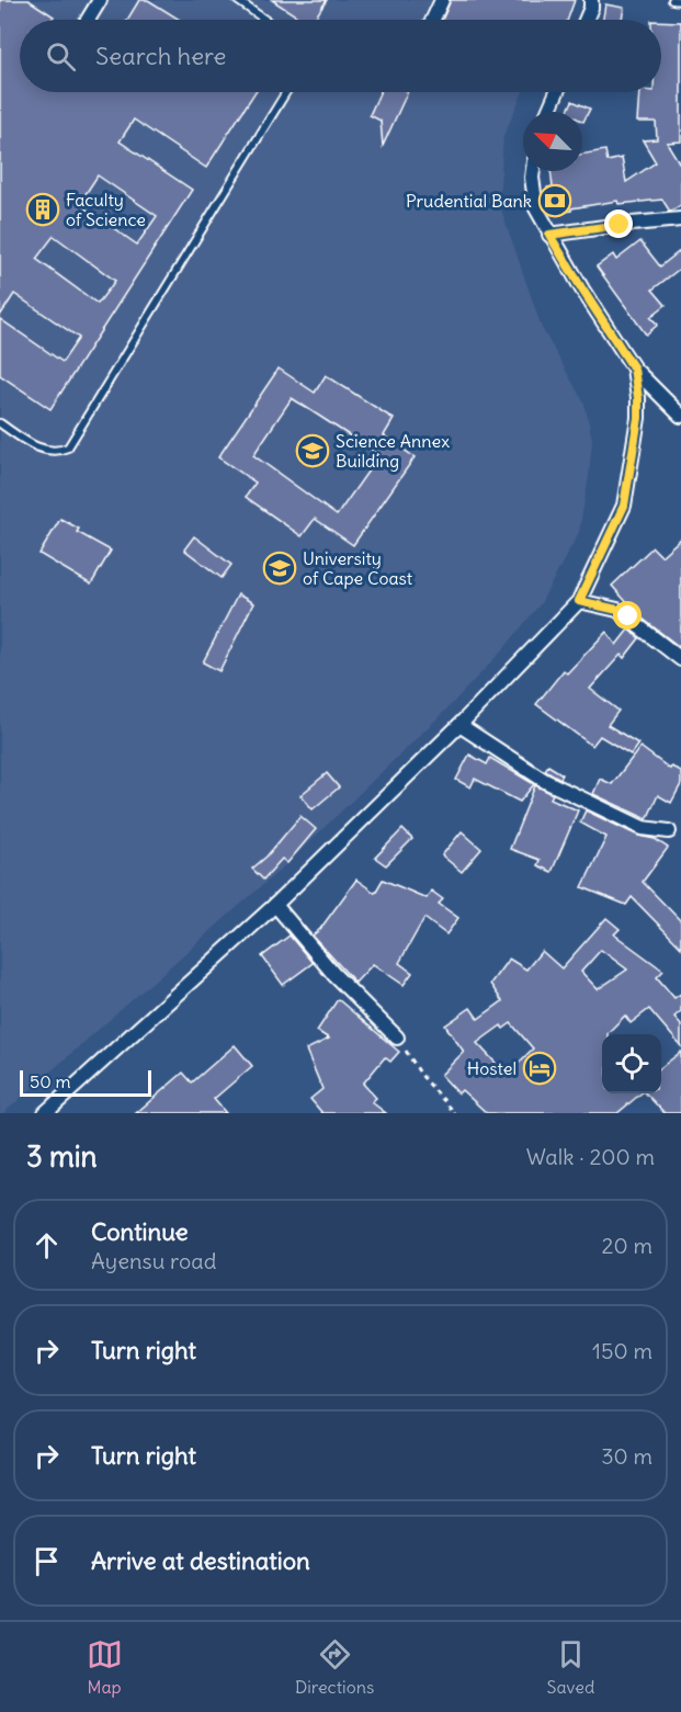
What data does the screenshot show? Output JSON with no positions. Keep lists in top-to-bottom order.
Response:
{
  "places": {
    "bank": ["Prudential Bank"],
    "building": ["Faculty of Science"],
    "school or university": ["Science Annex Building", "University of Cape Coast"],
    "hotel": ["Hostel"]
  },
  "scale_bar": "50 m",
  "north": "top left",
  "page": {
    "search": "Search here",
    "scale": "50 m",
    "heading": ["3 min", "Walk · 200 m"],
    "list": [
      ["Continue", "Ayensu road", "20 m"],
      ["Turn right", "150 m"],
      ["Turn right", "30 m"],
      "Arrive at destination"
    ],
    "nav": ["Map", "Directions", "Saved"]
  }
}
